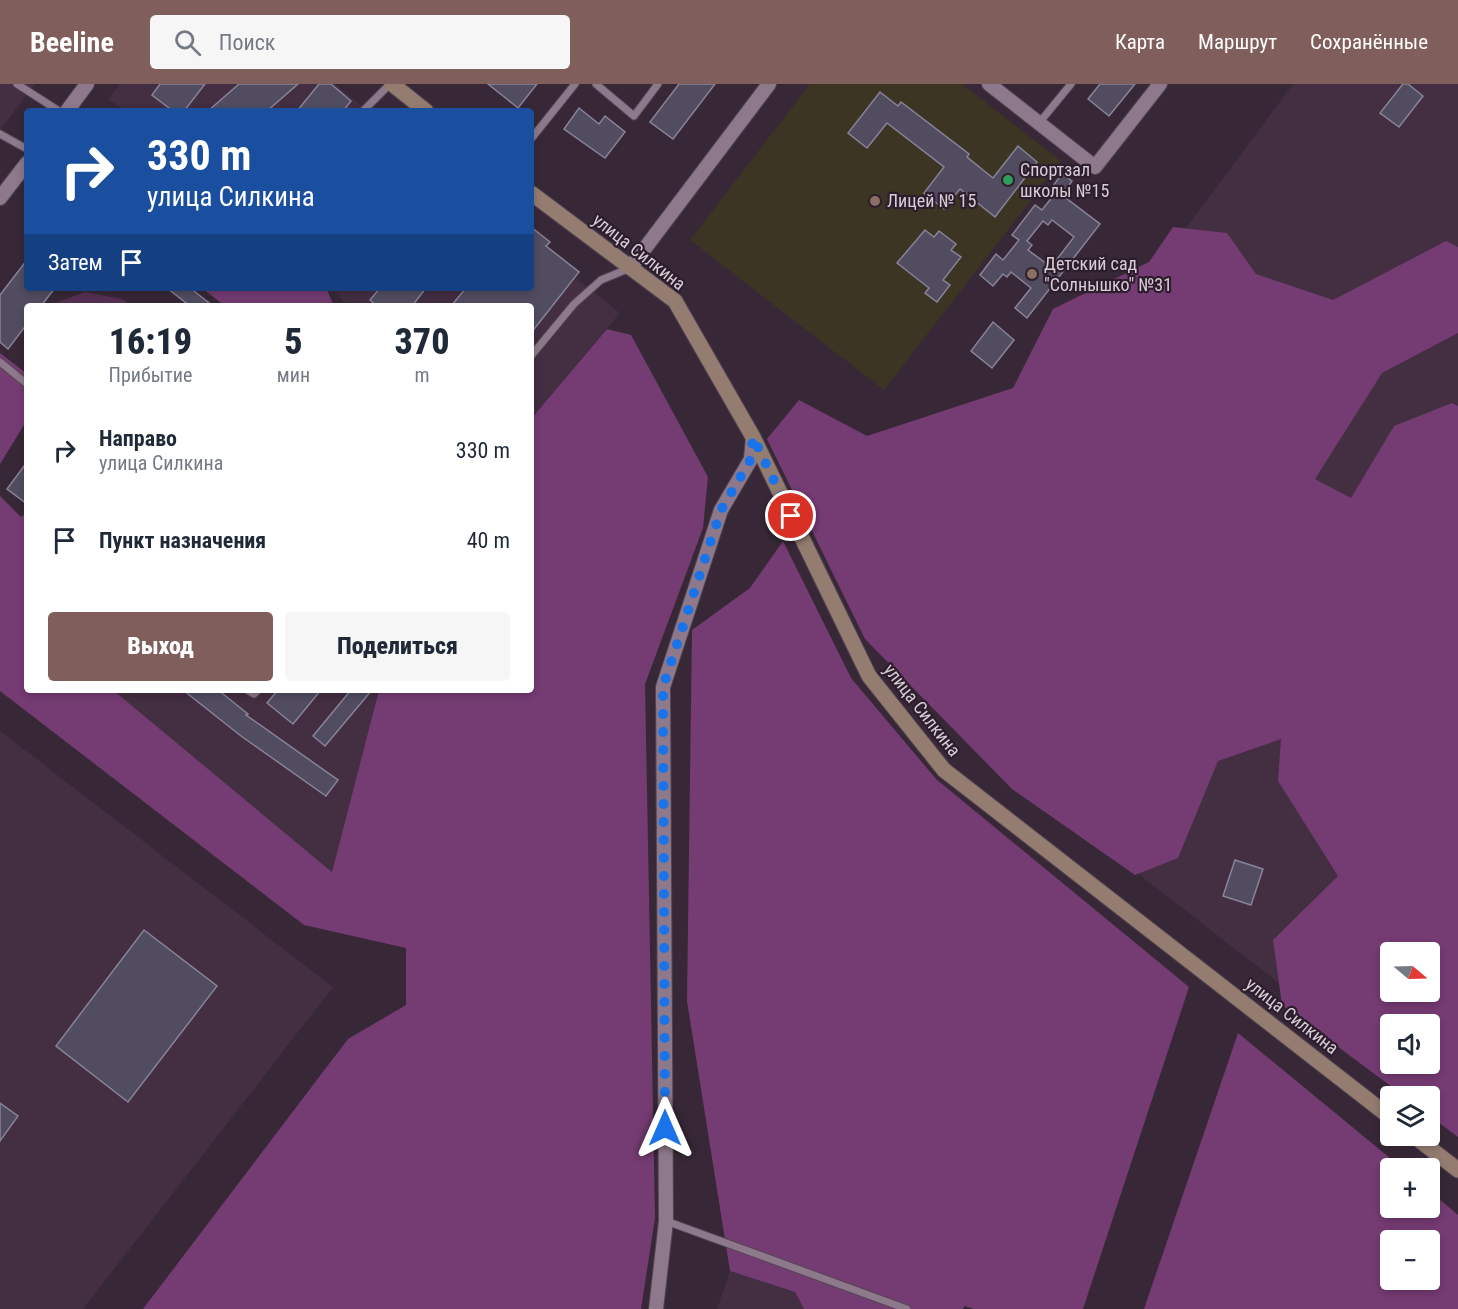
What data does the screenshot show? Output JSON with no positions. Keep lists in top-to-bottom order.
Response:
{
  "streets": {
    "main road": ["улица Силкина"]
  },
  "places": ["Спортзал школы №15", "Лицей № 15", "Детский сад \"Солнышко\" №31"],
  "north": "right",
  "page": {
    "header": "Beeline",
    "search": "Поиск",
    "nav": ["Карта", "Маршрут", "Сохранённые"],
    "turn": ["330 m", "улица Силкина"],
    "then": "Затем",
    "eta": [
      "16:19",
      "Прибытие",
      "5",
      "мин",
      "370",
      "m"
    ],
    "list": [
      {
        "name": "Направо",
        "note": "улица Силкина",
        "value": "330 m"
      },
      {
        "name": "Пункт назначения",
        "value": "40 m"
      }
    ],
    "buttons": ["Выход", "Поделиться"],
    "map_buttons": ["+", "−"]
  }
}
